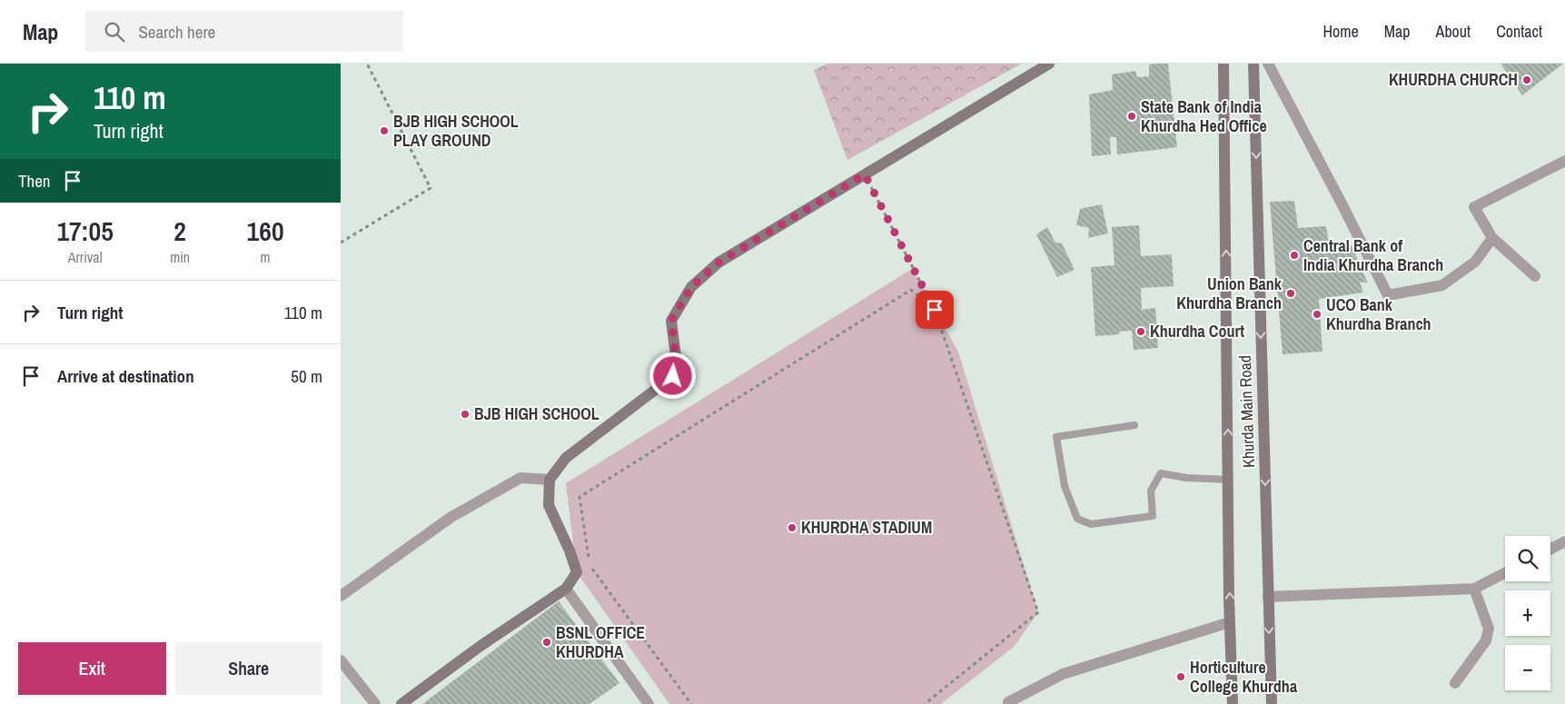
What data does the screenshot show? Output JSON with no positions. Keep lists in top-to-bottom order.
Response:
{
  "streets": {
    "main road": ["Khurda Main Road"]
  },
  "places": [
    "KHURDHA CHURCH",
    "State Bank of India Khurdha Hed Office",
    "BJB HIGH SCHOOL PLAY GROUND",
    "Central Bank of India Khurdha Branch",
    "Union Bank Khurdha Branch",
    "UCO Bank Khurdha Branch",
    "Khurdha Court",
    "BJB HIGH SCHOOL",
    "KHURDHA STADIUM",
    "BSNL OFFICE KHURDHA",
    "Horticulture College Khurdha"
  ],
  "page": {
    "header": "Map",
    "search": "Search here",
    "nav": [
      "Home",
      "Map",
      "About",
      "Contact"
    ],
    "turn": ["110 m", "Turn right"],
    "then": "Then",
    "eta": [
      "17:05",
      "Arrival",
      "2",
      "min",
      "160",
      "m"
    ],
    "list": [
      {
        "name": "Turn right",
        "value": "110 m"
      },
      {
        "name": "Arrive at destination",
        "value": "50 m"
      }
    ],
    "map_buttons": ["+", "−"],
    "buttons": ["Exit", "Share"]
  }
}
